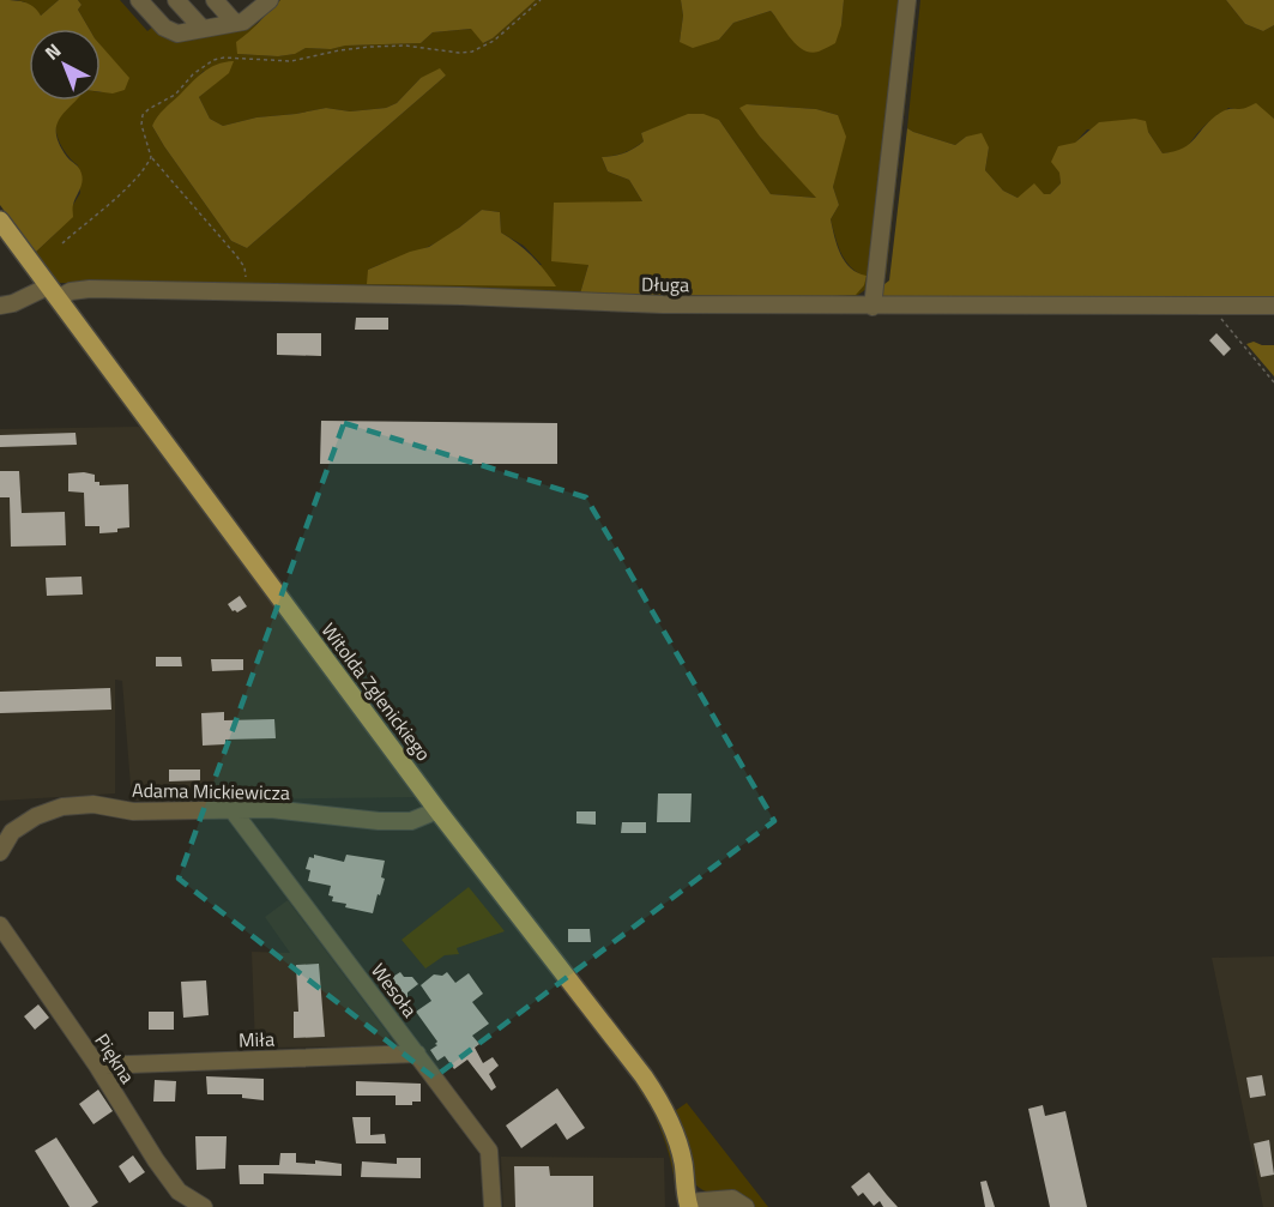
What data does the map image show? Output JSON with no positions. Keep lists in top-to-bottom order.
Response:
{
  "streets": {
    "main road": ["Witolda Zglenickiego"],
    "street": [
      "Długa",
      "Adama Mickiewicza",
      "Wesoła",
      "Miła",
      "Piękna"
    ]
  },
  "crossings": [
    ["Długa", "Witolda Zglenickiego"],
    ["Witolda Zglenickiego", "Adama Mickiewicza"],
    ["Adama Mickiewicza", "Wesoła"],
    ["Wesoła", "Miła"],
    ["Miła", "Piękna"]
  ],
  "north": "top left"
}
